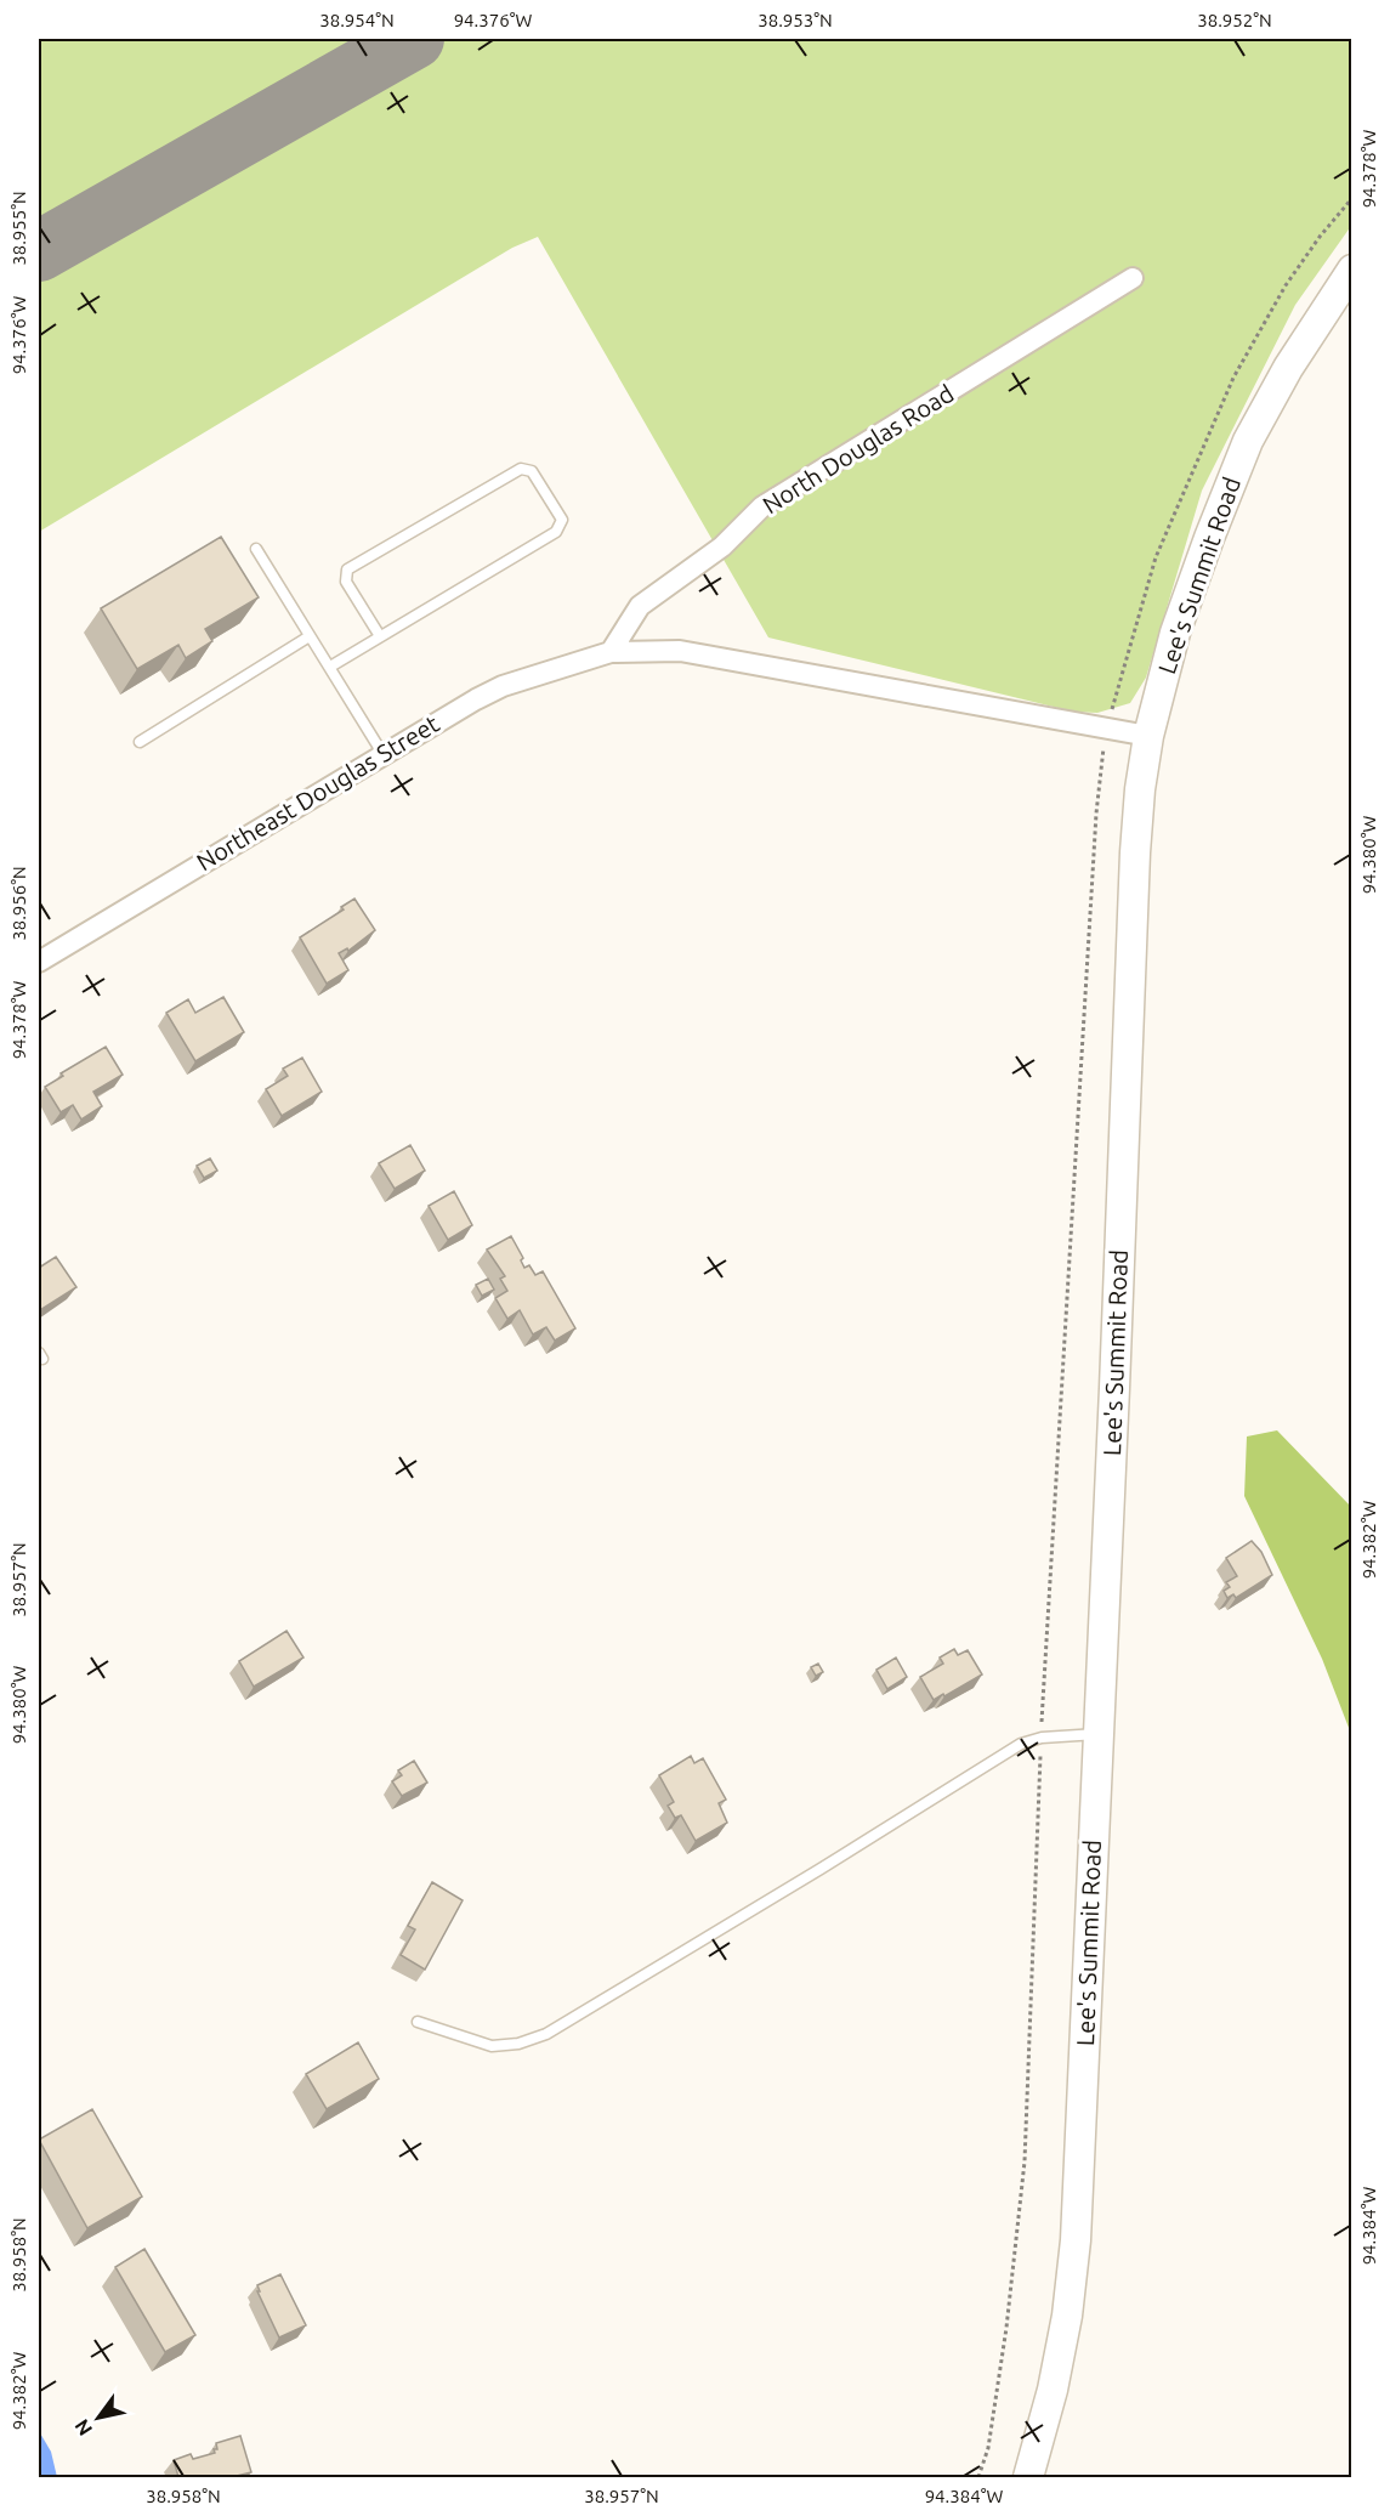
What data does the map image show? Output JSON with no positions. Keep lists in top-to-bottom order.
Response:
{
  "streets": {
    "main road": ["Lee's Summit Road"],
    "street": ["North Douglas Road", "Northeast Douglas Street"]
  },
  "crossings": [
    ["North Douglas Road", "Northeast Douglas Street"],
    ["Lee's Summit Road", "Northeast Douglas Street"]
  ],
  "north": "bottom left",
  "coordinates": [
    "38.954°N",
    "94.376°W",
    "38.953°N",
    "38.952°N",
    "94.378°W",
    "38.955°N",
    "94.380°W",
    "38.956°N",
    "94.382°W",
    "38.957°N",
    "94.384°W",
    "38.958°N"
  ]
}
